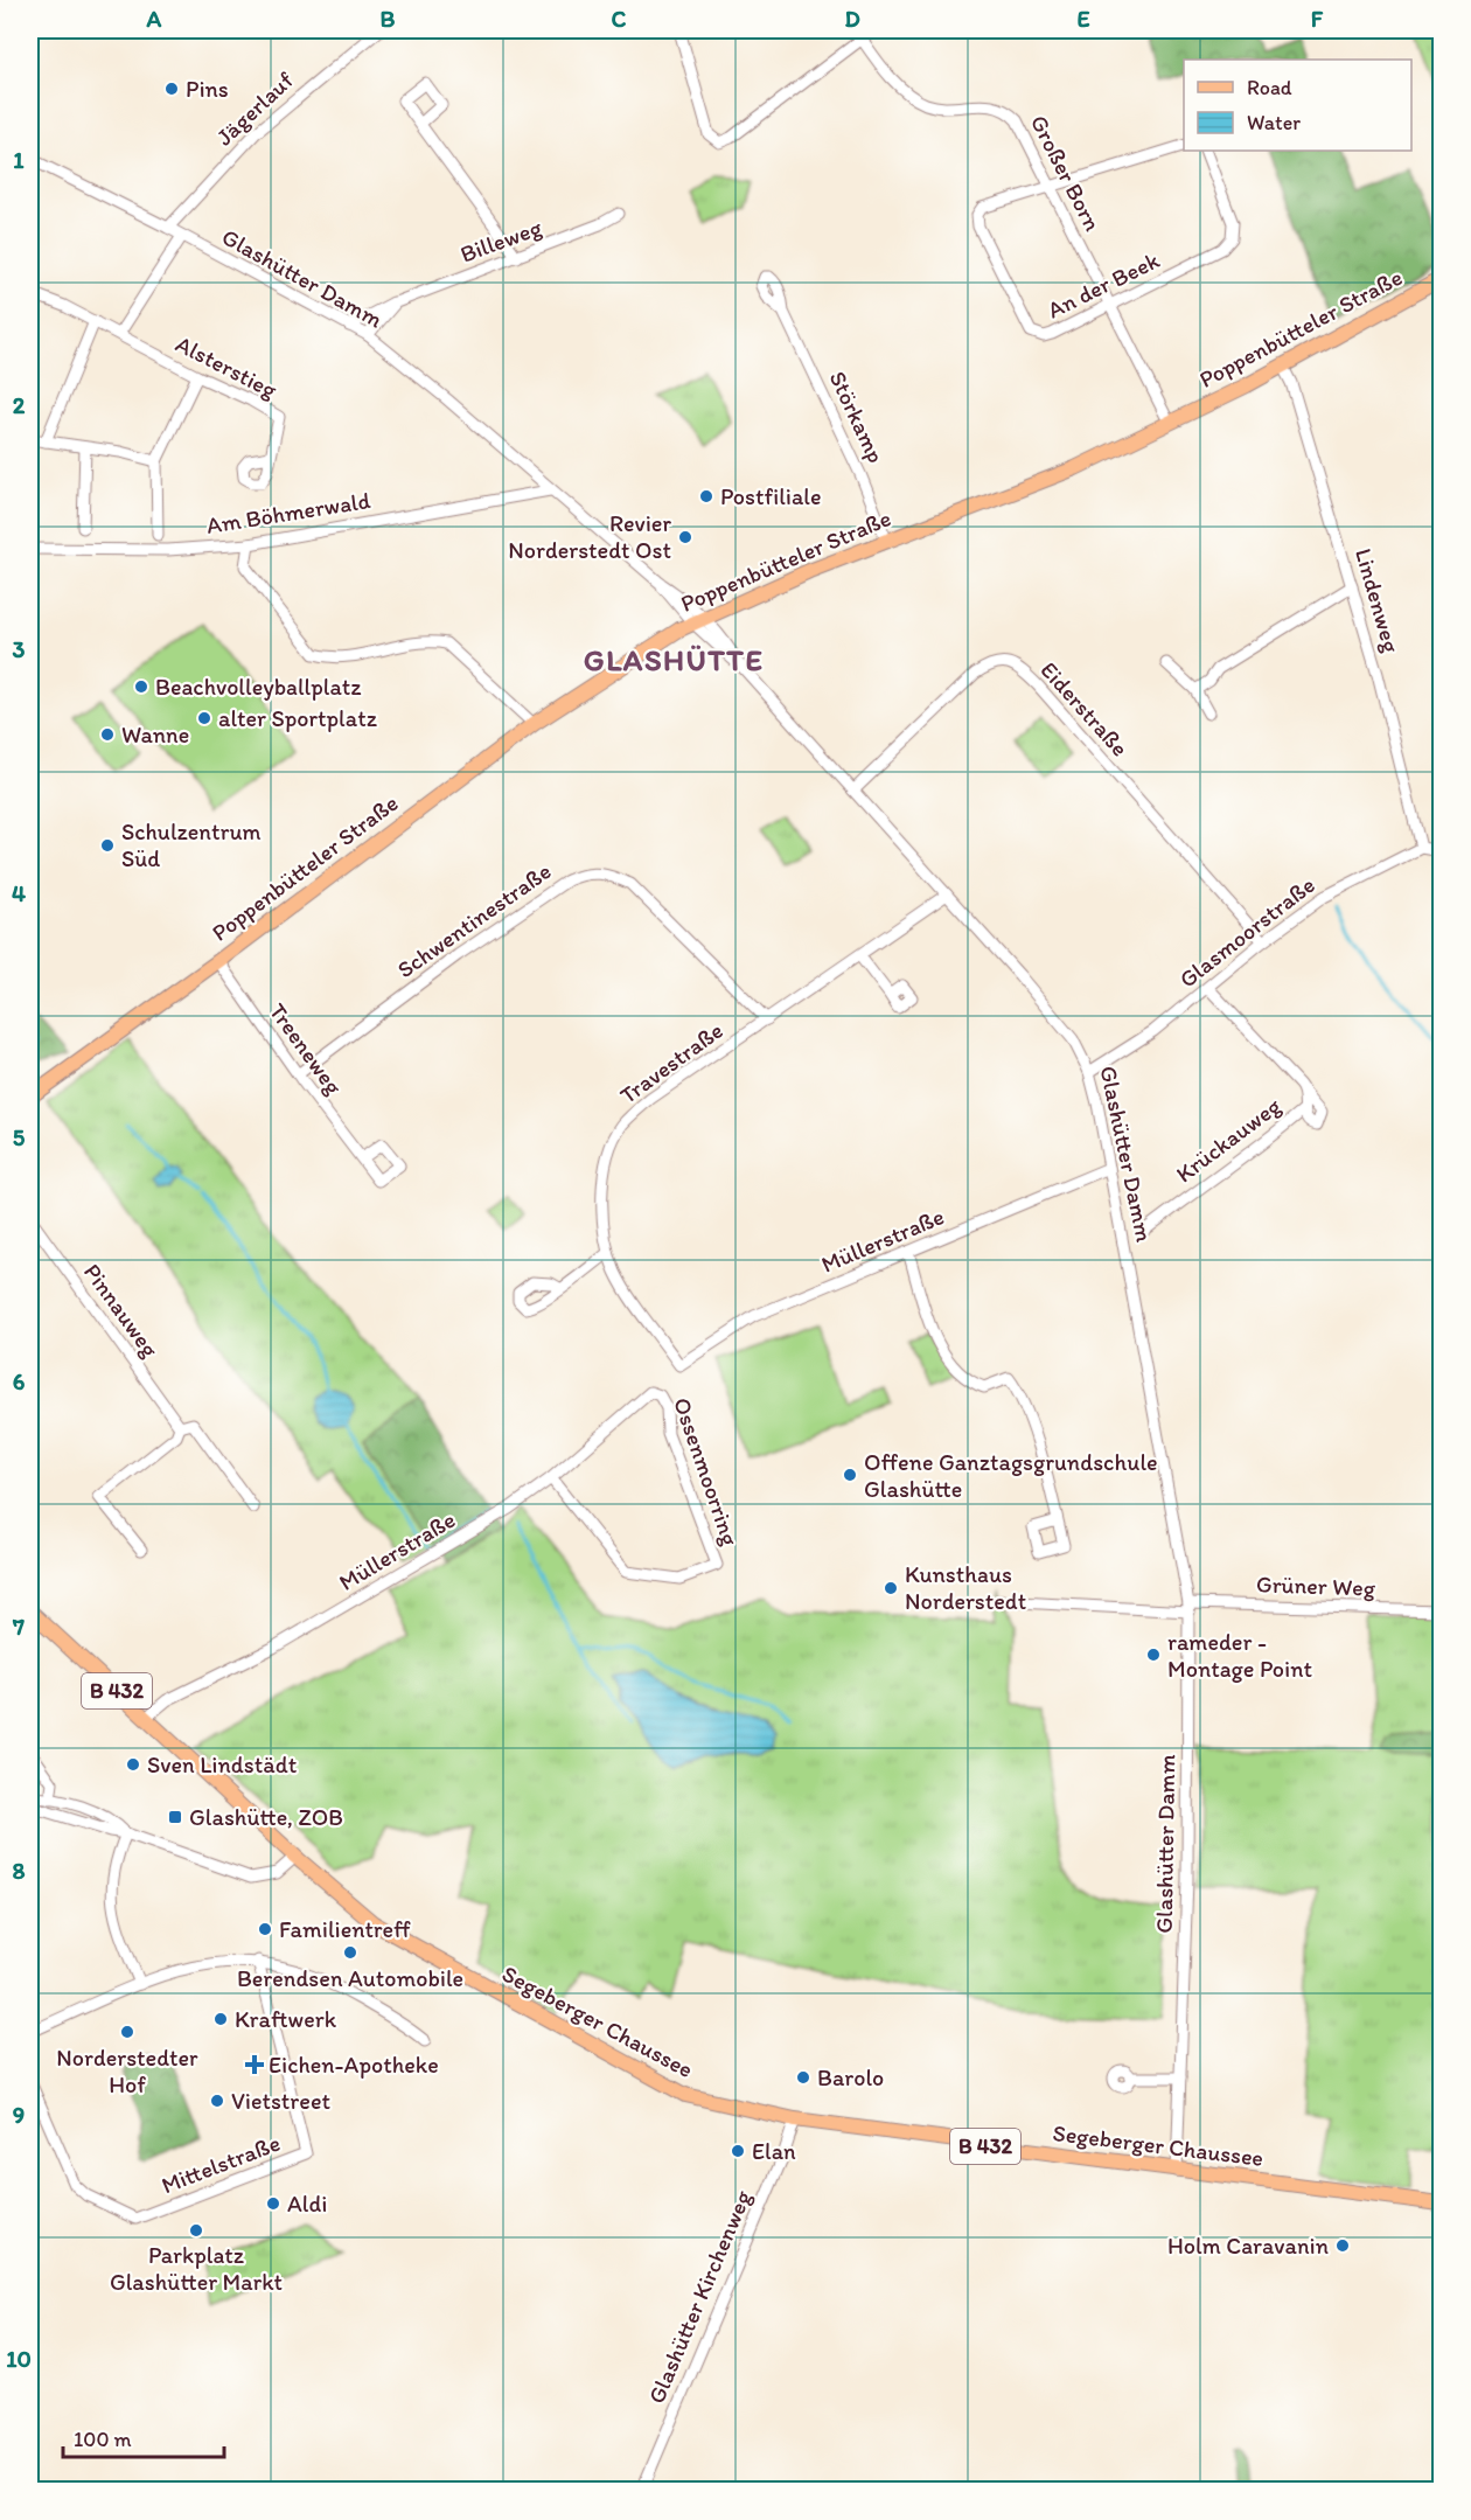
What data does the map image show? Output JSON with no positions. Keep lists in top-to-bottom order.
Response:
{
  "streets": {
    "main road": ["Poppenbütteler Straße", "B 432", "Segeberger Chaussee"],
    "street": [
      "Jägerlauf",
      "Großer Born",
      "Billeweg",
      "Glashütter Damm",
      "An der Beek",
      "Alsterstieg",
      "Störkamp",
      "Am Böhmerwald",
      "Lindenweg",
      "Eiderstraße",
      "Schwentinestraße",
      "Glasmoorstraße",
      "Treeneweg",
      "Travestraße",
      "Krückauweg",
      "Müllerstraße",
      "Pinnauweg",
      "Ossenmoorring",
      "Grüner Weg",
      "Mittelstraße",
      "Glashütter Kirchenweg"
    ]
  },
  "crossings": [
    ["Jägerlauf", "Glashütter Damm"],
    ["Großer Born", "An der Beek"],
    ["Großer Born", "Poppenbütteler Straße"],
    ["Billeweg", "Glashütter Damm"],
    ["Glashütter Damm", "Poppenbütteler Straße"],
    ["Glashütter Damm", "Am Böhmerwald"],
    ["Glashütter Damm", "Eiderstraße"],
    ["Glashütter Damm", "Glasmoorstraße"],
    ["Glashütter Damm", "Travestraße"],
    ["Glashütter Damm", "Müllerstraße"],
    ["Glashütter Damm", "Grüner Weg"],
    ["Glashütter Damm", "Segeberger Chaussee"],
    ["Poppenbütteler Straße", "Störkamp"],
    ["Poppenbütteler Straße", "Lindenweg"],
    ["Poppenbütteler Straße", "Treeneweg"],
    ["Lindenweg", "Glasmoorstraße"],
    ["Eiderstraße", "Glasmoorstraße"],
    ["Schwentinestraße", "Treeneweg"],
    ["Schwentinestraße", "Travestraße"],
    ["Glasmoorstraße", "Krückauweg"],
    ["Travestraße", "Müllerstraße"],
    ["Müllerstraße", "Ossenmoorring"],
    ["Müllerstraße", "Segeberger Chaussee"],
    ["Segeberger Chaussee", "Glashütter Kirchenweg"]
  ],
  "districts": ["GLASHÜTTE"],
  "places": {
    "other": [
      "Pins",
      "Postfiliale",
      "Revier Norderstedt Ost",
      "Beachvolleyballplatz",
      "alter Sportplatz",
      "Wanne",
      "Schulzentrum Süd",
      "Offene Ganztagsgrundschule Glashütte",
      "Kunsthaus Norderstedt",
      "rameder - Montage Point",
      "Sven Lindstädt",
      "Familientreff",
      "Berendsen Automobile",
      "Kraftwerk",
      "Norderstedter Hof",
      "Barolo",
      "Vietstreet",
      "Elan",
      "Aldi",
      "Parkplatz Glashütter Markt",
      "Holm Caravanin"
    ],
    "transit": ["Glashütte, ZOB"],
    "health": ["Eichen-Apotheke"]
  },
  "legend": ["Road", "Water"],
  "scale_bar": "100 m",
  "grid": {
    "columns": [
      "A",
      "B",
      "C",
      "D",
      "E",
      "F"
    ],
    "rows": [
      "1",
      "2",
      "3",
      "4",
      "5",
      "6",
      "7",
      "8",
      "9",
      "10"
    ]
  }
}
